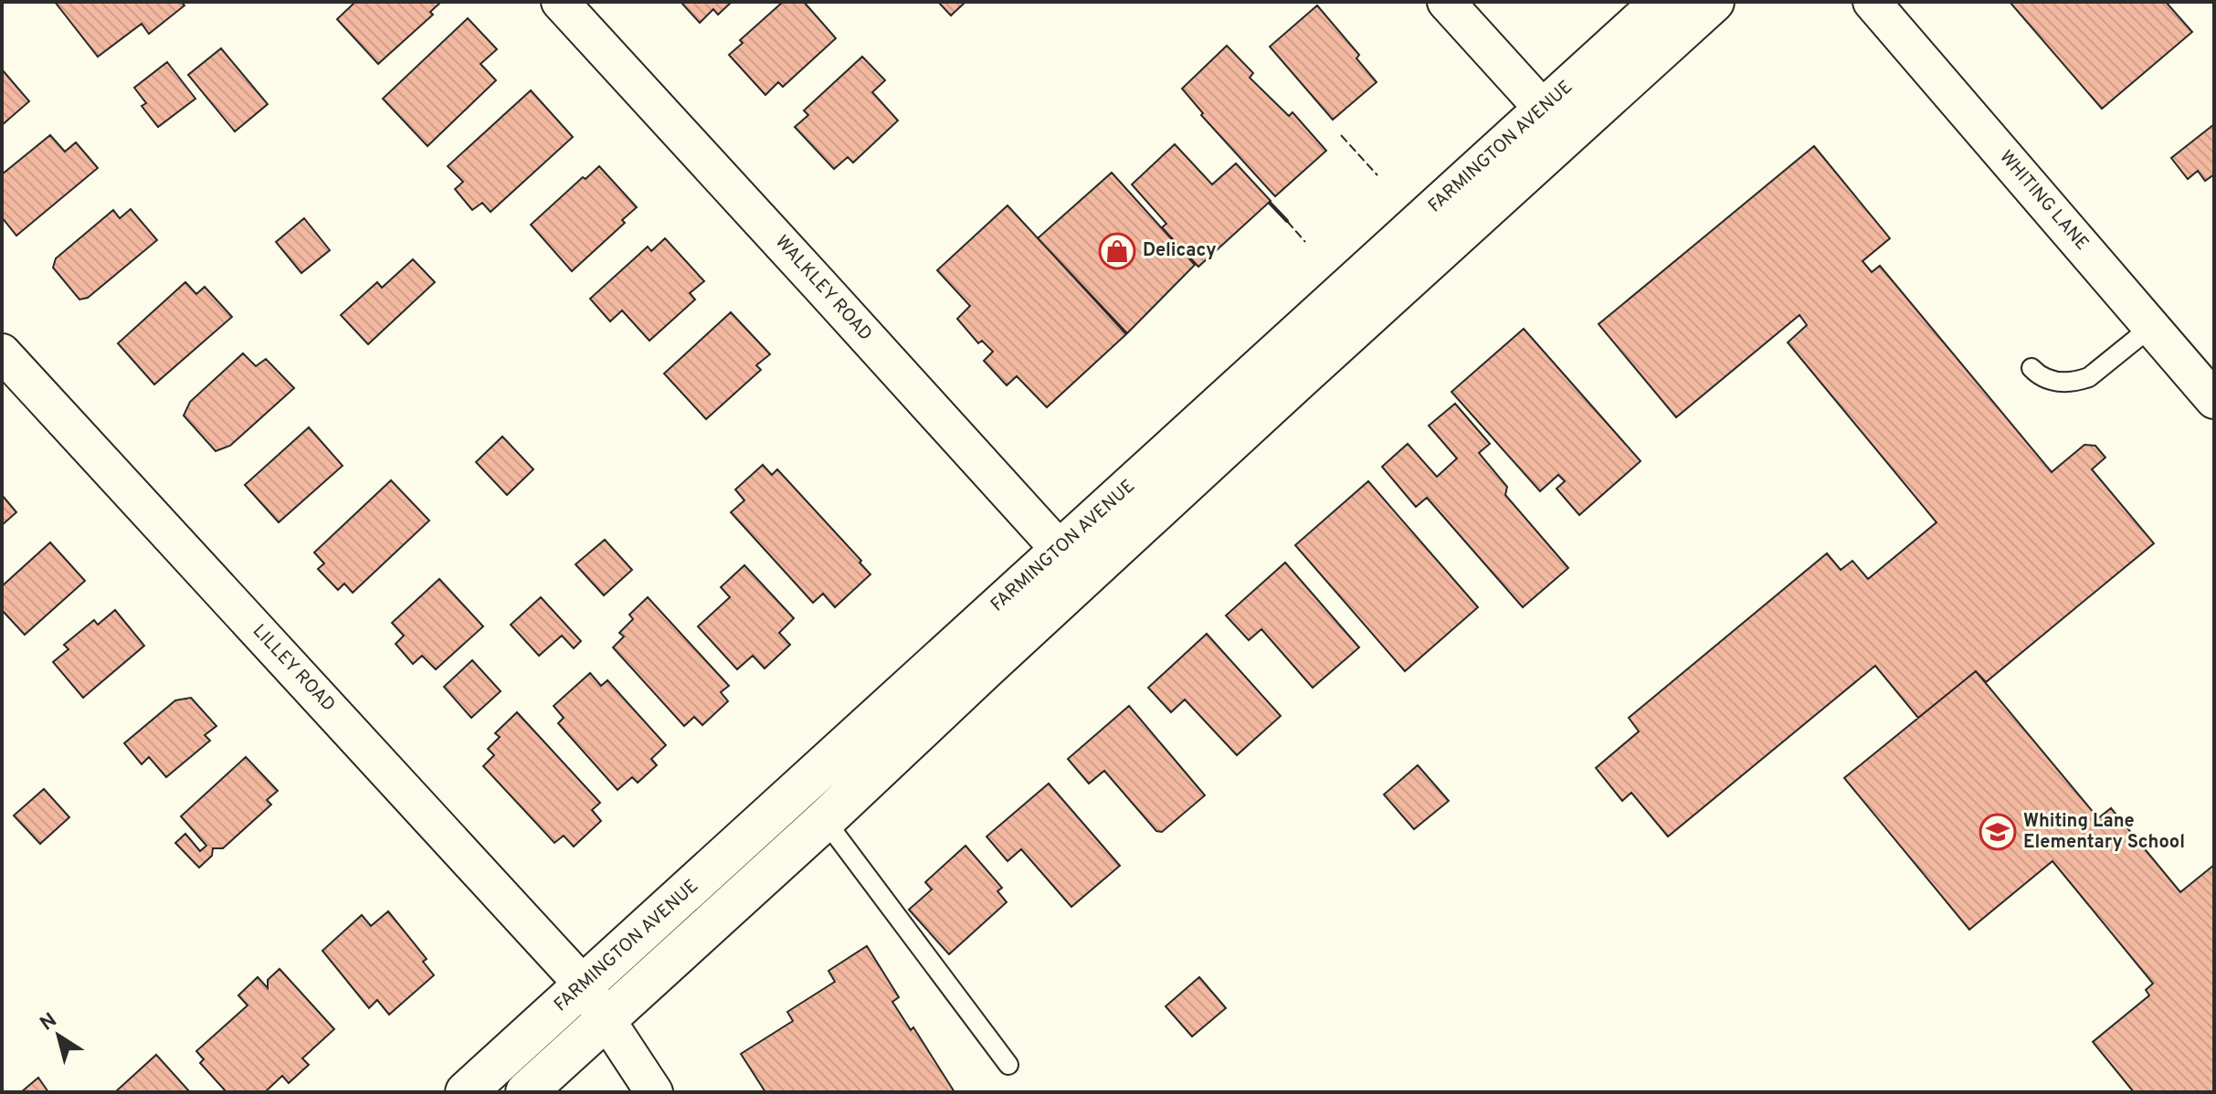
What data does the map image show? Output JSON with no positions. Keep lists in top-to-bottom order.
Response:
{
  "streets": {
    "main road": ["FARMINGTON AVENUE"],
    "street": ["WHITING LANE", "WALKLEY ROAD", "LILLEY ROAD"]
  },
  "crossings": [
    ["FARMINGTON AVENUE", "WALKLEY ROAD"],
    ["FARMINGTON AVENUE", "LILLEY ROAD"]
  ],
  "places": {
    "shop": ["Delicacy"],
    "school or university": ["Whiting Lane Elementary School"]
  },
  "north": "top left"
}
